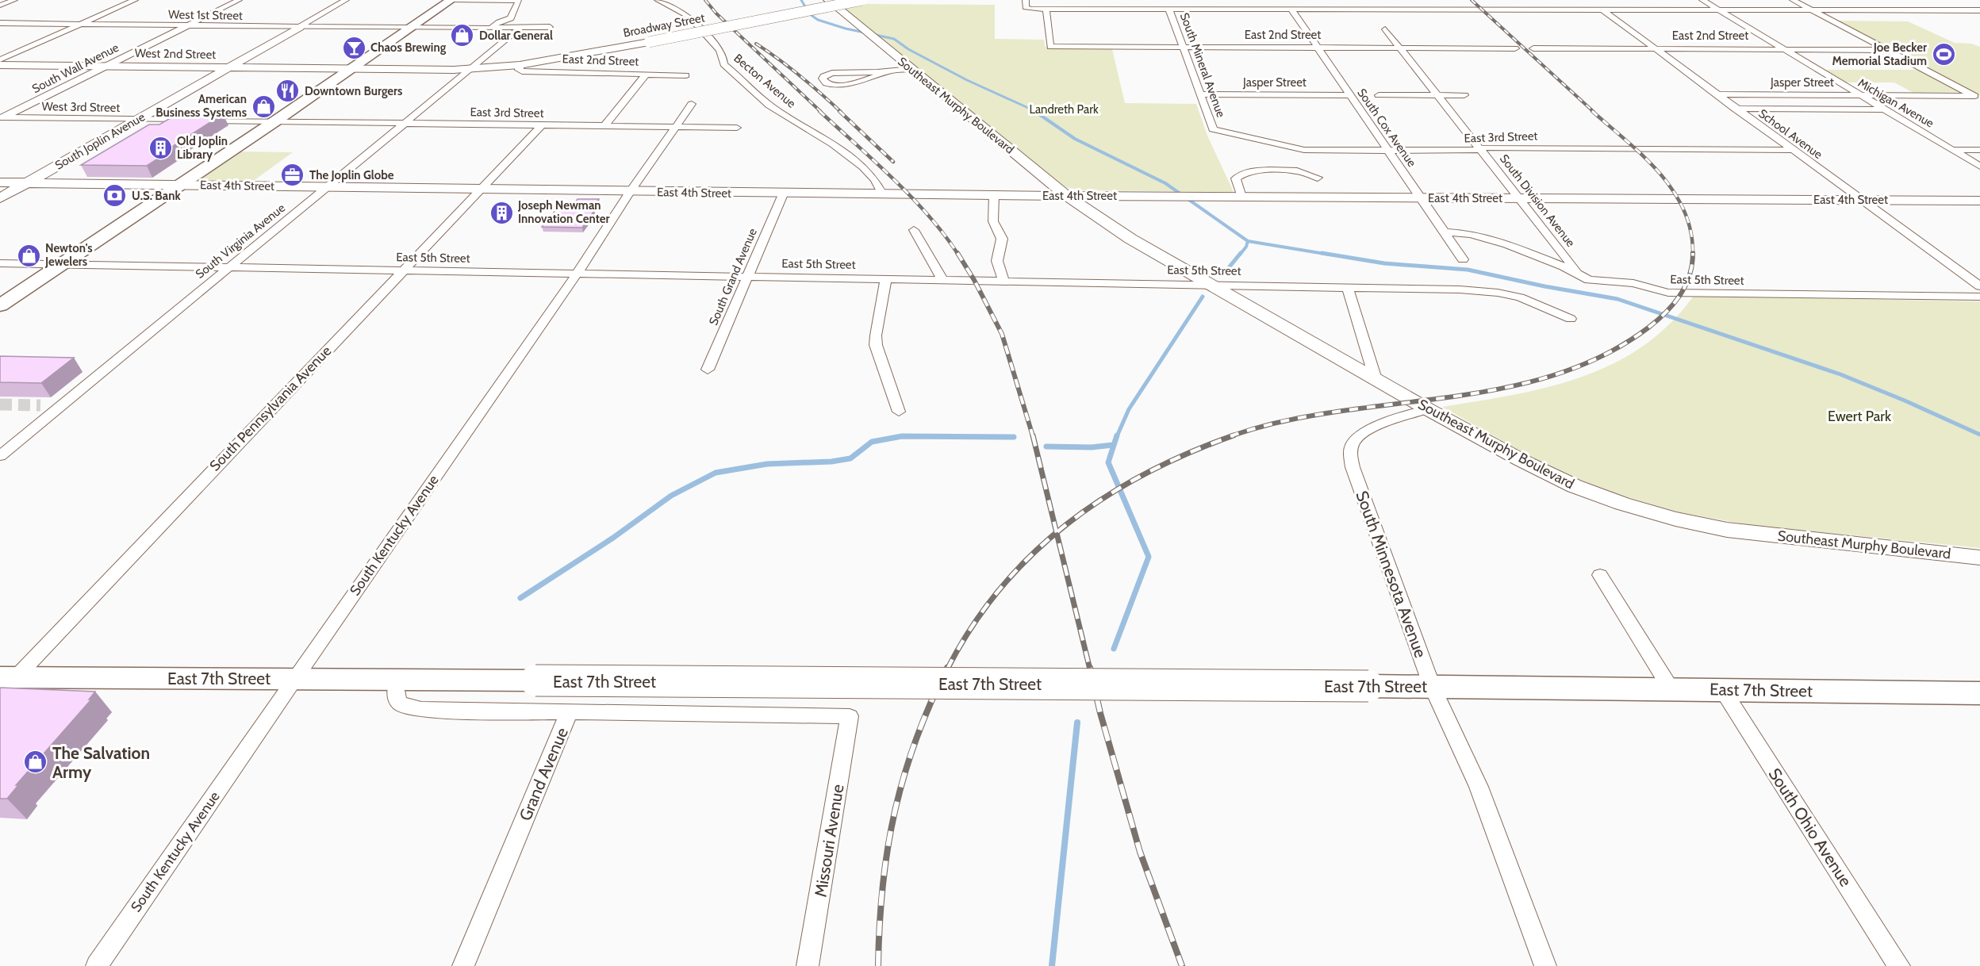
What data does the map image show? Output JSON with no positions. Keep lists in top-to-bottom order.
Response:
{
  "streets": {
    "main road": ["East 7th Street"],
    "street": [
      "West 1st Street",
      "Broadway Street",
      "East 2nd Street",
      "West 2nd Street",
      "South Mineral Avenue",
      "South Wall Avenue",
      "Becton Avenue",
      "Jasper Street",
      "Michigan Avenue",
      "Southeast Murphy Boulevard",
      "West 3rd Street",
      "East 3rd Street",
      "South Cox Avenue",
      "School Avenue",
      "South Joplin Avenue",
      "East 4th Street",
      "South Division Avenue",
      "South Virginia Avenue",
      "East 5th Street",
      "South Grand Avenue",
      "South Pennsylvania Avenue",
      "South Kentucky Avenue",
      "South Minnesota Avenue",
      "Grand Avenue",
      "South Ohio Avenue",
      "Missouri Avenue"
    ]
  },
  "crossings": [
    ["West 1st Street", "South Wall Avenue"],
    ["West 1st Street", "South Joplin Avenue"],
    ["West 1st Street", "South Virginia Avenue"],
    ["Broadway Street", "East 2nd Street"],
    ["Broadway Street", "South Virginia Avenue"],
    ["East 2nd Street", "South Mineral Avenue"],
    ["East 2nd Street", "Michigan Avenue"],
    ["East 2nd Street", "South Cox Avenue"],
    ["East 2nd Street", "School Avenue"],
    ["East 2nd Street", "South Division Avenue"],
    ["West 2nd Street", "South Wall Avenue"],
    ["West 2nd Street", "South Joplin Avenue"],
    ["South Mineral Avenue", "Jasper Street"],
    ["South Mineral Avenue", "East 3rd Street"],
    ["South Wall Avenue", "West 3rd Street"],
    ["Becton Avenue", "East 4th Street"],
    ["Jasper Street", "Michigan Avenue"],
    ["Jasper Street", "South Cox Avenue"],
    ["Jasper Street", "School Avenue"],
    ["Southeast Murphy Boulevard", "East 4th Street"],
    ["Southeast Murphy Boulevard", "East 5th Street"],
    ["Southeast Murphy Boulevard", "South Minnesota Avenue"],
    ["West 3rd Street", "East 3rd Street"],
    ["West 3rd Street", "South Joplin Avenue"],
    ["East 3rd Street", "South Cox Avenue"],
    ["East 3rd Street", "School Avenue"],
    ["East 3rd Street", "South Division Avenue"],
    ["East 3rd Street", "South Virginia Avenue"],
    ["East 3rd Street", "South Pennsylvania Avenue"],
    ["East 3rd Street", "South Kentucky Avenue"],
    ["South Cox Avenue", "East 4th Street"],
    ["South Cox Avenue", "East 5th Street"],
    ["School Avenue", "East 4th Street"],
    ["South Joplin Avenue", "East 4th Street"],
    ["East 4th Street", "South Division Avenue"],
    ["East 4th Street", "South Virginia Avenue"],
    ["East 4th Street", "South Grand Avenue"],
    ["East 4th Street", "South Pennsylvania Avenue"],
    ["East 4th Street", "South Kentucky Avenue"],
    ["South Division Avenue", "East 5th Street"],
    ["South Virginia Avenue", "East 5th Street"],
    ["East 5th Street", "South Grand Avenue"],
    ["East 5th Street", "South Pennsylvania Avenue"],
    ["East 5th Street", "South Kentucky Avenue"],
    ["South Pennsylvania Avenue", "East 7th Street"],
    ["South Kentucky Avenue", "East 7th Street"],
    ["South Minnesota Avenue", "East 7th Street"],
    ["East 7th Street", "Grand Avenue"],
    ["East 7th Street", "South Ohio Avenue"],
    ["East 7th Street", "Missouri Avenue"]
  ],
  "parks": ["Landreth Park", "Ewert Park"],
  "places": {
    "shop": [
      "Dollar General",
      "American Business Systems",
      "Newton's Jewelers",
      "The Salvation Army"
    ],
    "bar": ["Chaos Brewing"],
    "sports": ["Joe Becker Memorial Stadium"],
    "restaurant": ["Downtown Burgers"],
    "building": ["Old Joplin Library", "Joseph Newman Innovation Center"],
    "office": ["The Joplin Globe"],
    "bank": ["U.S. Bank"]
  }
}
